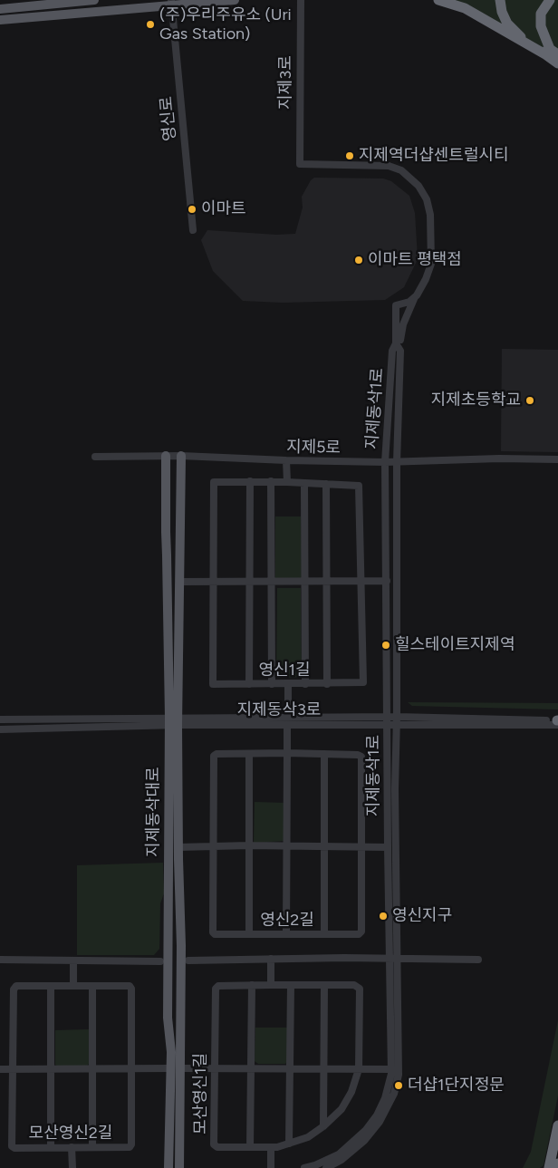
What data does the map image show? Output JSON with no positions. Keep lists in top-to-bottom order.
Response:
{
  "streets": {
    "main road": ["지제동삭대로"],
    "street": [
      "지제3로",
      "영신로",
      "지제동삭1로",
      "지제5로",
      "영신1길",
      "지제동삭3로",
      "영신2길",
      "모산영신1길",
      "모산영신2길"
    ]
  },
  "crossings": [
    ["지제3로", "지제동삭1로"],
    ["지제동삭1로", "지제5로"],
    ["지제동삭1로", "지제동삭3로"],
    ["지제5로", "지제동삭대로"],
    ["지제동삭3로", "지제동삭대로"]
  ],
  "places": [
    "(주)우리주유소 (Uri Gas Station)",
    "지제역더샵센트럴시티",
    "이마트",
    "이마트 평택점",
    "지제초등학교",
    "힐스테이트지제역",
    "영신지구",
    "더샵1단지정문"
  ]
}
